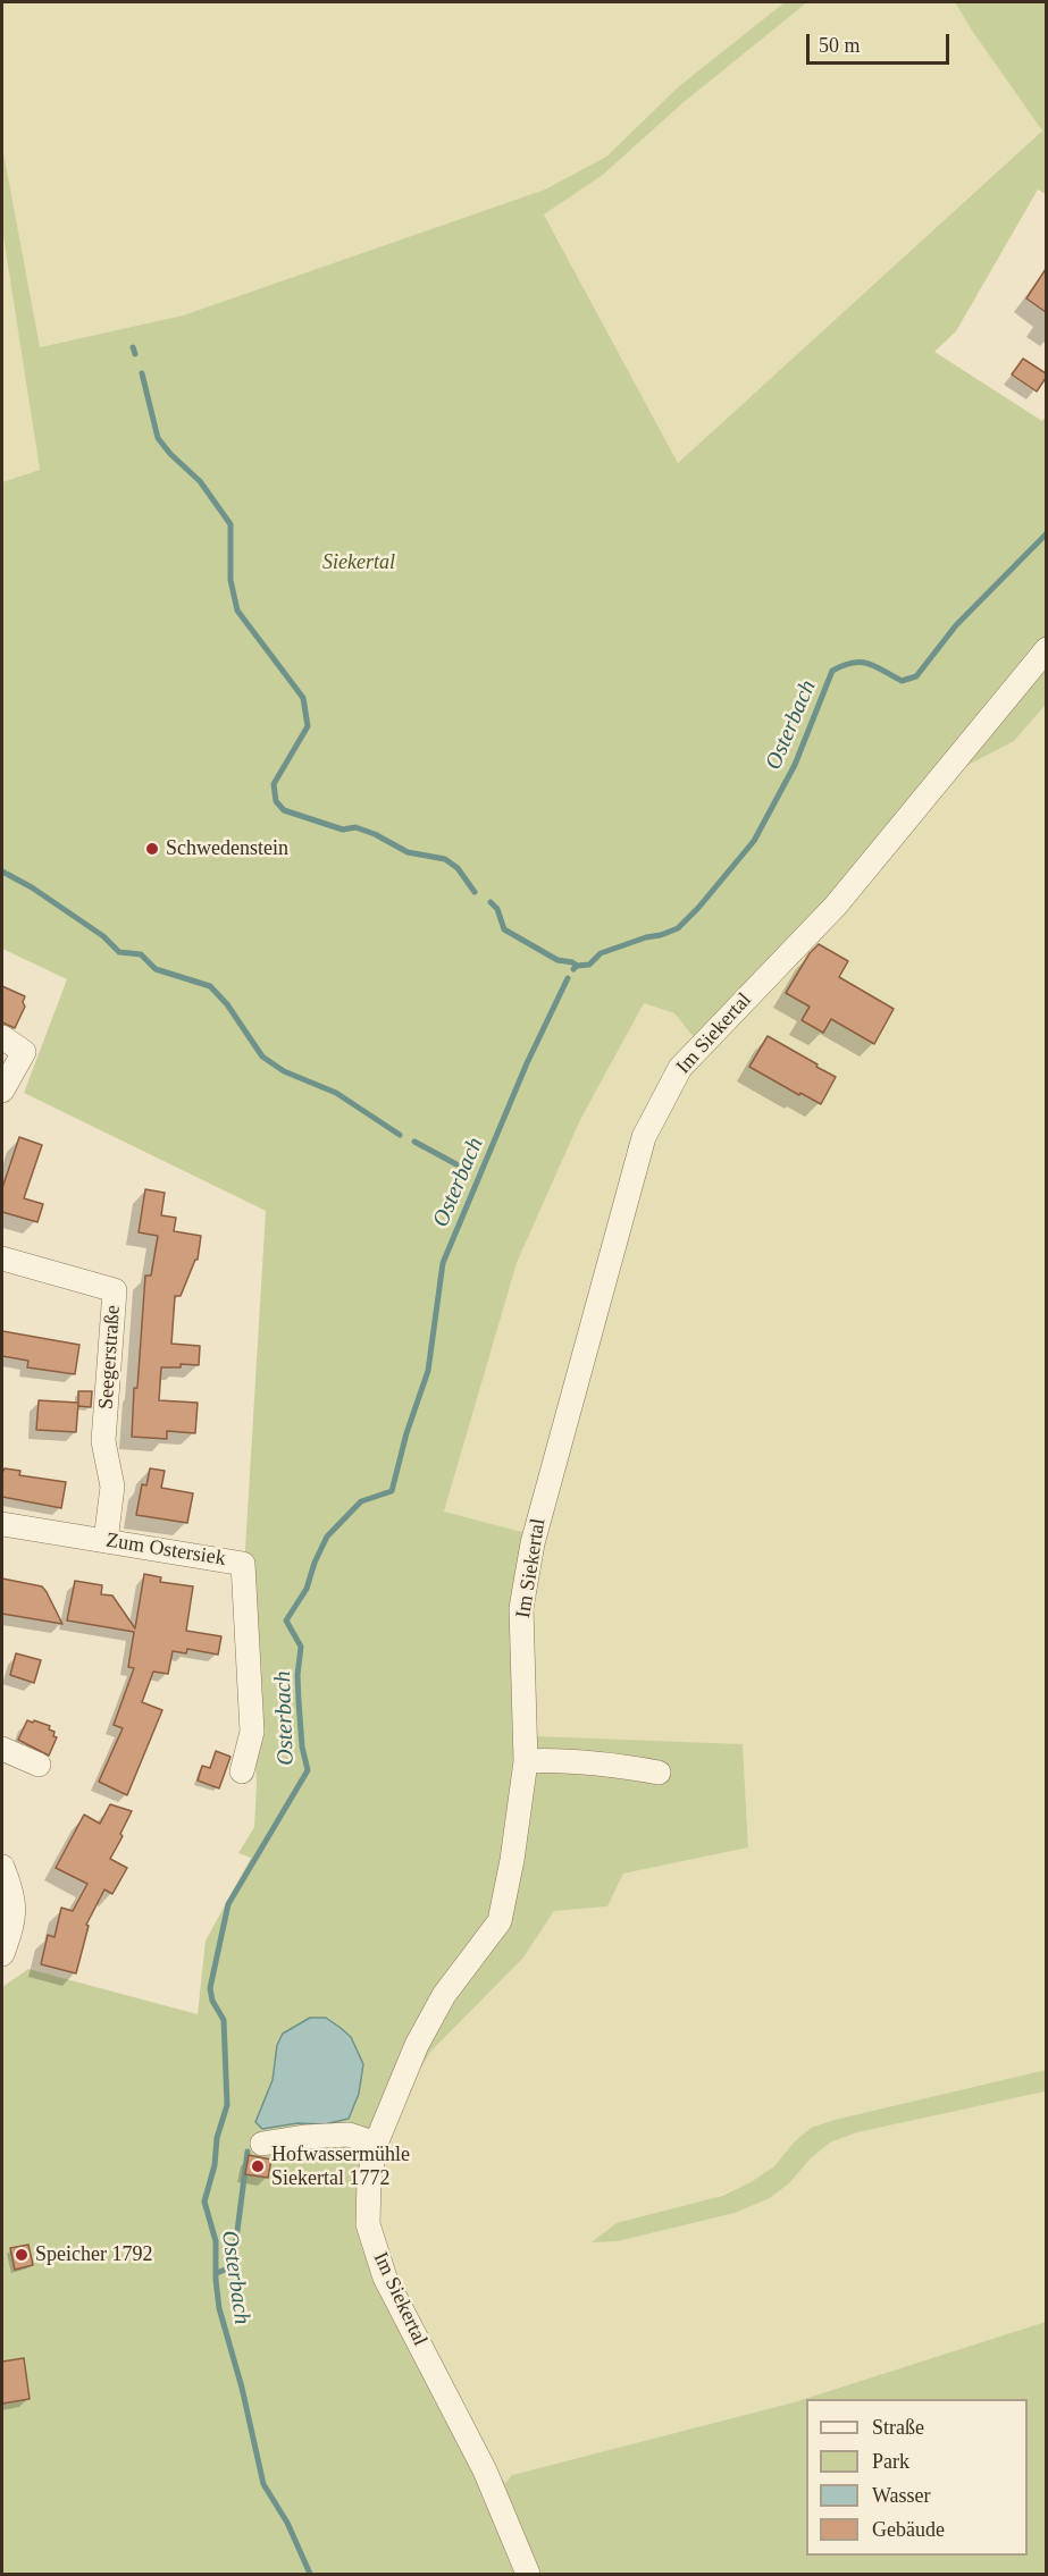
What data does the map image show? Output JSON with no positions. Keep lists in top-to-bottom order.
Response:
{
  "streets": {
    "street": ["Im Siekertal", "Seegerstraße", "Zum Ostersiek"]
  },
  "crossings": [
    ["Seegerstraße", "Zum Ostersiek"]
  ],
  "water": ["Osterbach"],
  "parks": ["Siekertal"],
  "places": ["Schwedenstein", "Hofwassermühle Siekertal 1772", "Speicher 1792"],
  "legend": [
    "Straße",
    "Park",
    "Wasser",
    "Gebäude"
  ],
  "scale_bar": "50 m"
}
